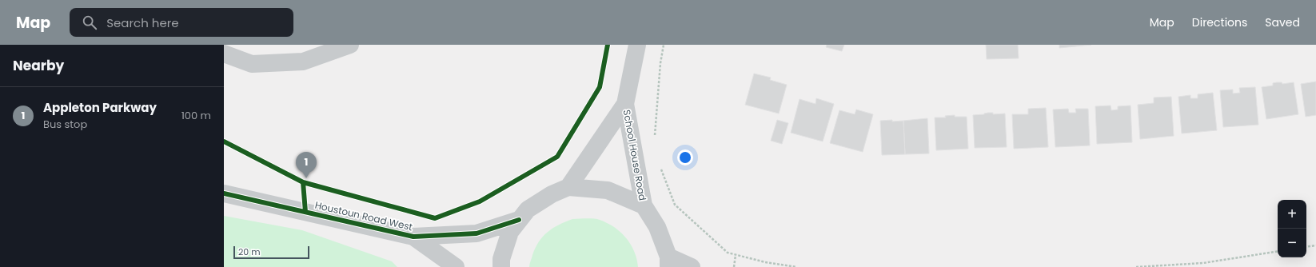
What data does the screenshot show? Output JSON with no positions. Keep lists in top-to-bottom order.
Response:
{
  "streets": {
    "street": ["School House Road", "Houstoun Road West"]
  },
  "scale_bar": "20 m",
  "page": {
    "header": "Map",
    "search": "Search here",
    "nav": ["Map", "Directions", "Saved"],
    "heading": "Nearby",
    "list": [
      {
        "mark": "1",
        "name": "Appleton Parkway",
        "note": "Bus stop",
        "value": "100 m"
      }
    ],
    "pins": "1",
    "map_buttons": ["+", "−"],
    "scale": "20 m"
  }
}
